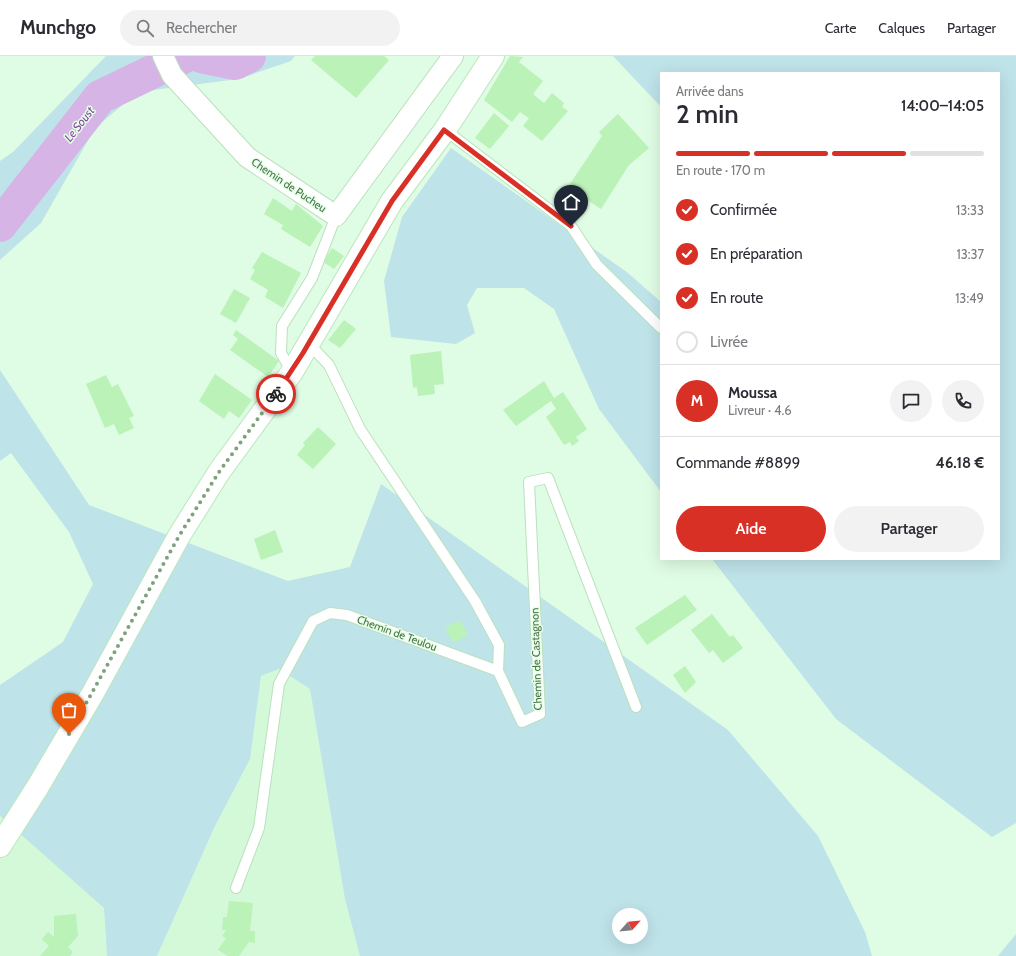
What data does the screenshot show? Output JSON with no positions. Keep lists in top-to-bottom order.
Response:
{
  "streets": {
    "street": ["Chemin de Pucheu"],
    "lane": ["Chemin de Teulou", "Chemin de Castagnon"]
  },
  "crossings": [
    ["Chemin de Teulou", "Chemin de Castagnon"]
  ],
  "water": ["Le Soust"],
  "north": "top right",
  "page": {
    "header": "Munchgo",
    "search": "Rechercher",
    "nav": ["Carte", "Calques", "Partager"],
    "heading": ["2 min", "Arrivée dans", "14:00–14:05"],
    "panel": [
      "Moussa",
      "Livreur · 4.6",
      "Commande #8899",
      "46.18 €"
    ],
    "bar": "En route · 170 m",
    "list": [
      ["Confirmée", "13:33"],
      ["En préparation", "13:37"],
      ["En route", "13:49"],
      "Livrée"
    ],
    "round": "M",
    "buttons": ["Aide", "Partager"]
  }
}
